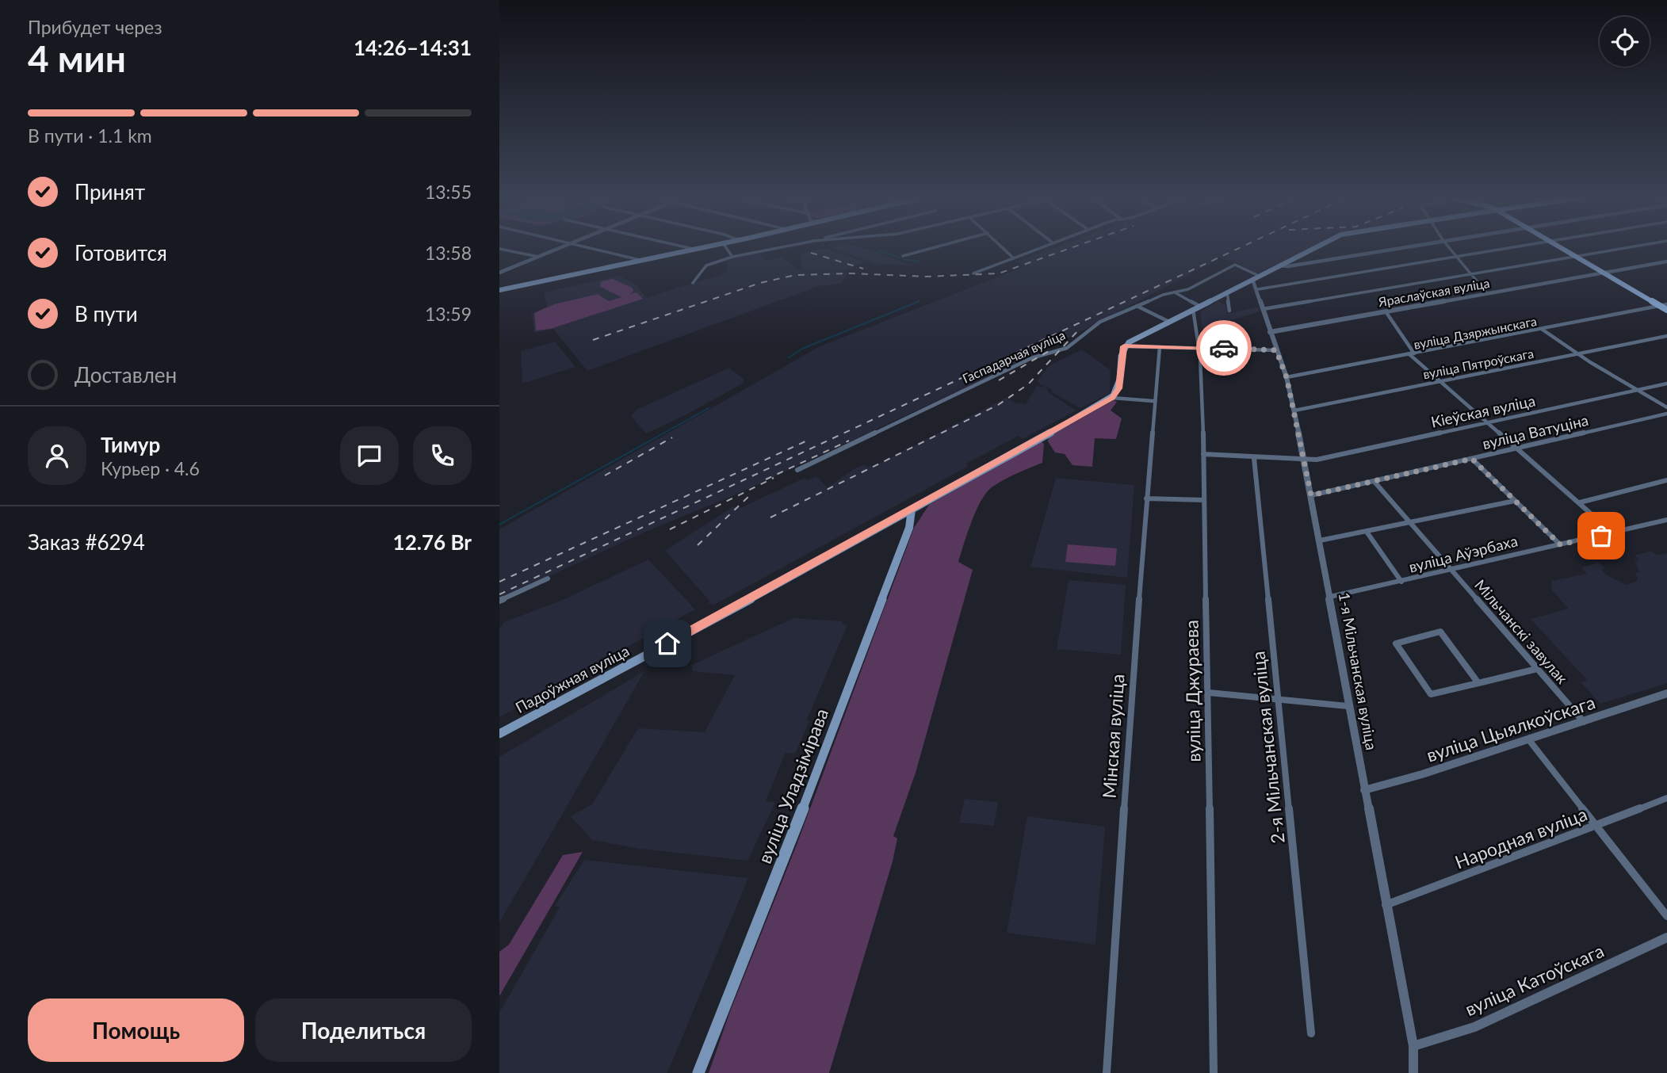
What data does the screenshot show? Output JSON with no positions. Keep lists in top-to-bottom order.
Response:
{
  "streets": {
    "main road": ["Падоўжная вуліца", "вуліца Уладзімірава"],
    "street": [
      "Яраслаўская вуліца",
      "вуліца Дзяржынскага",
      "Гаспадарчая вуліца",
      "вуліца Пятроўскага",
      "Кіеўская вуліца",
      "вуліца Ватуціна",
      "вуліца Аўэрбаха",
      "Мільчанскі завулак",
      "1-я Мільчанская вуліца",
      "вуліца Джураева",
      "вуліца Цыялкоўскага",
      "Мінская вуліца",
      "2-я Мільчанская вуліца",
      "Народная вуліца",
      "вуліца Катоўскага"
    ]
  },
  "crossings": [
    ["Яраслаўская вуліца", "1-я Мільчанская вуліца"],
    ["вуліца Дзяржынскага", "1-я Мільчанская вуліца"],
    ["Гаспадарчая вуліца", "1-я Мільчанская вуліца"],
    ["вуліца Пятроўскага", "1-я Мільчанская вуліца"],
    ["Кіеўская вуліца", "1-я Мільчанская вуліца"],
    ["Кіеўская вуліца", "вуліца Джураева"],
    ["Кіеўская вуліца", "2-я Мільчанская вуліца"],
    ["вуліца Ватуціна", "Мільчанскі завулак"],
    ["вуліца Ватуціна", "1-я Мільчанская вуліца"],
    ["вуліца Аўэрбаха", "Мільчанскі завулак"],
    ["вуліца Аўэрбаха", "1-я Мільчанская вуліца"],
    ["Мільчанскі завулак", "вуліца Цыялкоўскага"],
    ["1-я Мільчанская вуліца", "вуліца Цыялкоўскага"],
    ["1-я Мільчанская вуліца", "Народная вуліца"],
    ["1-я Мільчанская вуліца", "вуліца Катоўскага"],
    ["Падоўжная вуліца", "вуліца Уладзімірава"]
  ],
  "page": {
    "heading": ["4 мин", "Прибудет через", "14:26–14:31"],
    "panel": [
      "Тимур",
      "Курьер · 4.6",
      "Заказ #6294",
      "12.76 Br"
    ],
    "bar": "В пути · 1.1 km",
    "list": [
      ["Принят", "13:55"],
      ["Готовится", "13:58"],
      ["В пути", "13:59"],
      "Доставлен"
    ],
    "buttons": ["Помощь", "Поделиться"]
  }
}
